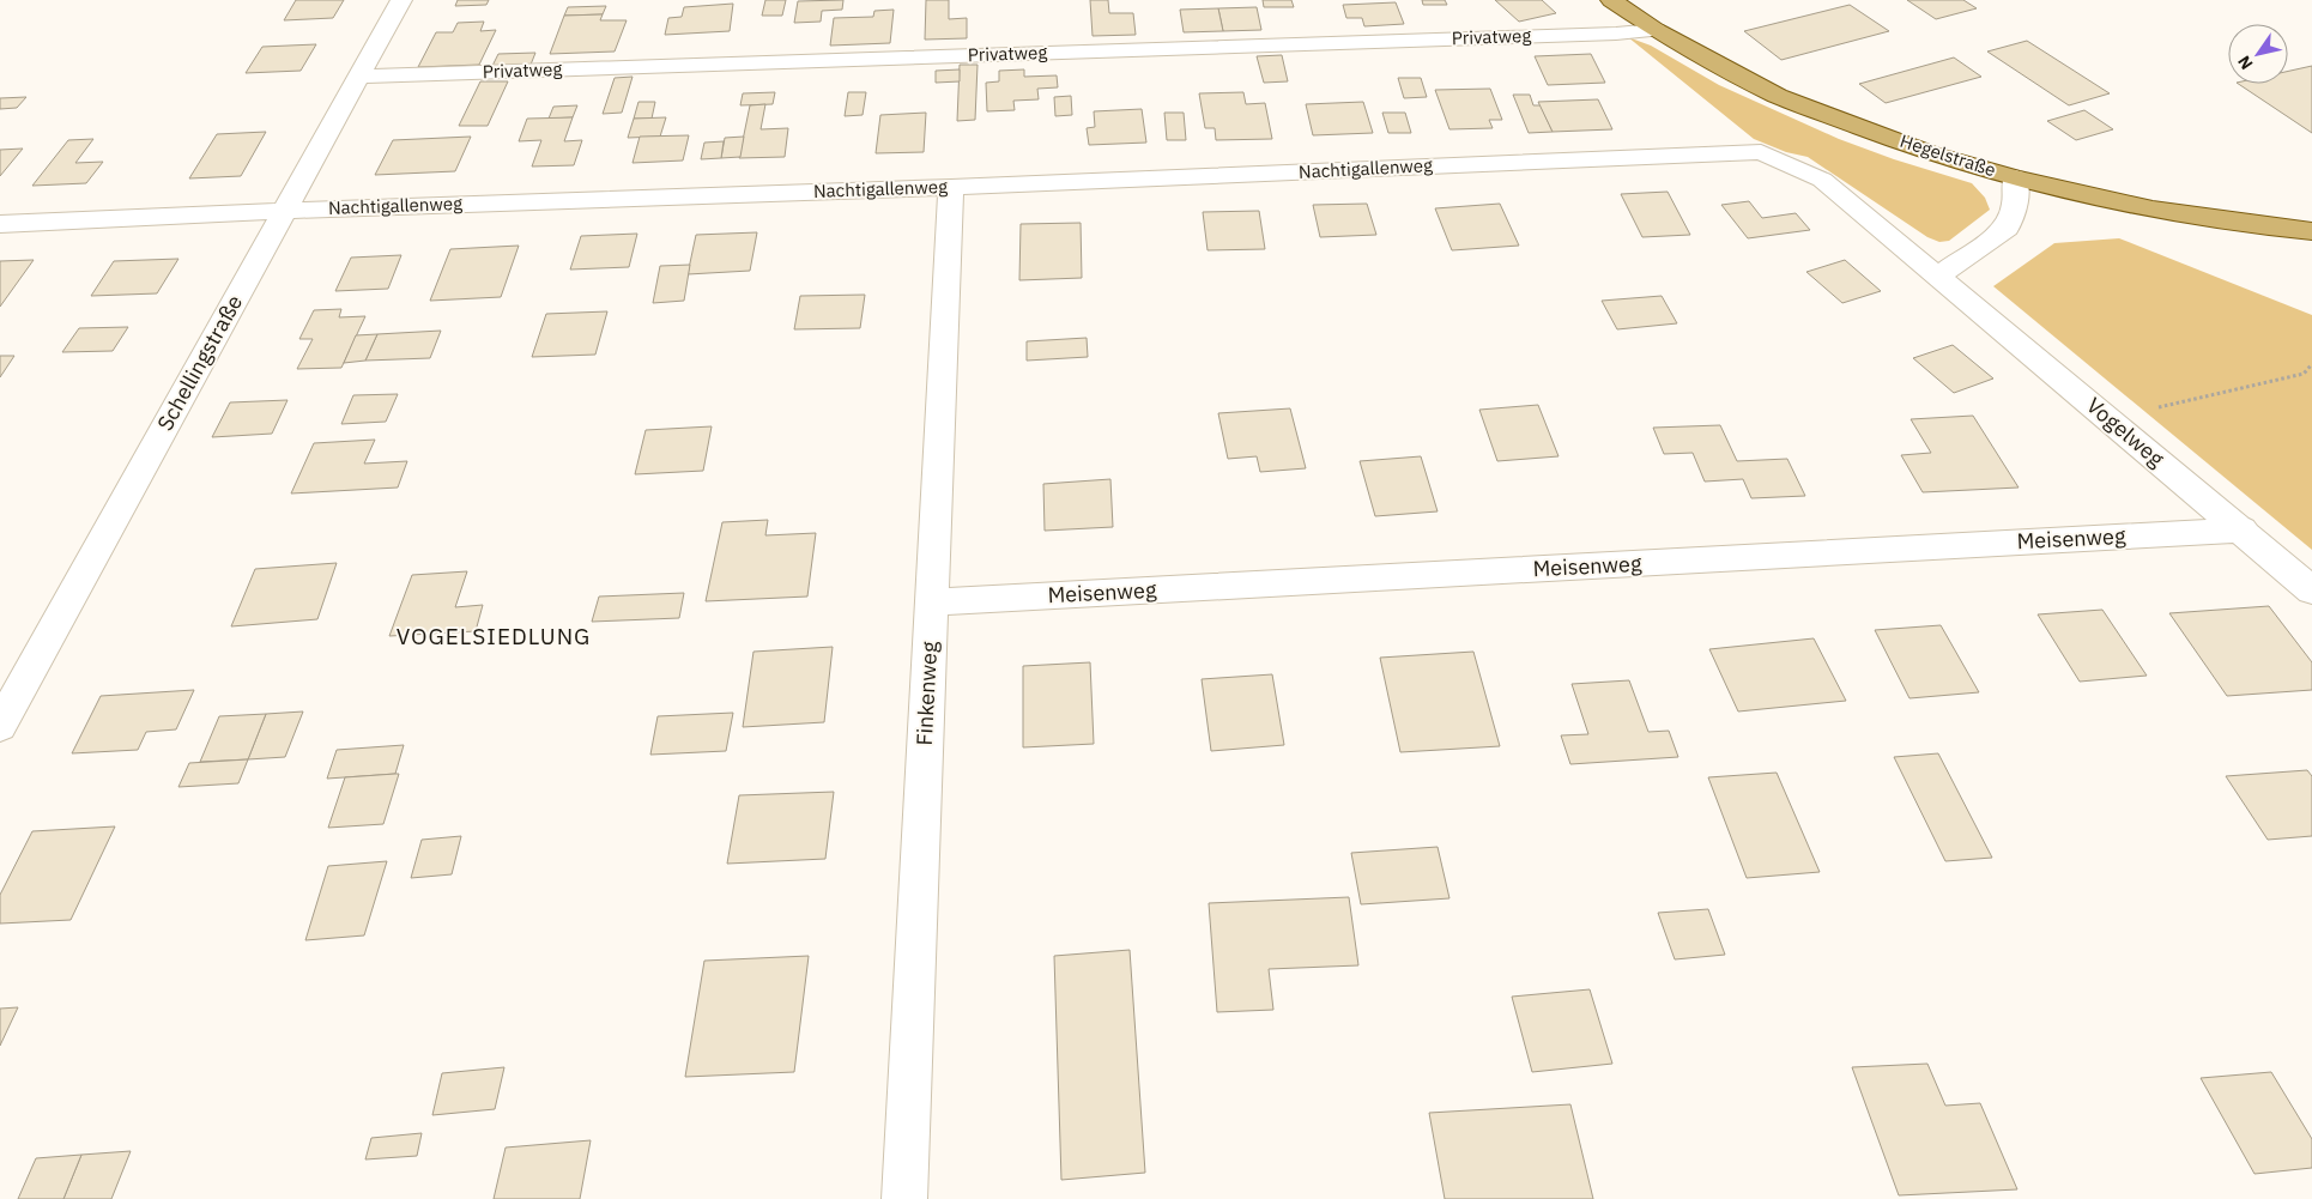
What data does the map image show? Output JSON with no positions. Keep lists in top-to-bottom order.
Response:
{
  "streets": {
    "main road": ["Hegelstraße"],
    "street": [
      "Privatweg",
      "Nachtigallenweg",
      "Schellingstraße",
      "Vogelweg",
      "Meisenweg",
      "Finkenweg"
    ]
  },
  "crossings": [
    ["Privatweg", "Hegelstraße"],
    ["Privatweg", "Schellingstraße"],
    ["Nachtigallenweg", "Schellingstraße"],
    ["Nachtigallenweg", "Vogelweg"],
    ["Nachtigallenweg", "Finkenweg"],
    ["Vogelweg", "Meisenweg"],
    ["Meisenweg", "Finkenweg"]
  ],
  "districts": ["VOGELSIEDLUNG"],
  "north": "bottom left"
}
